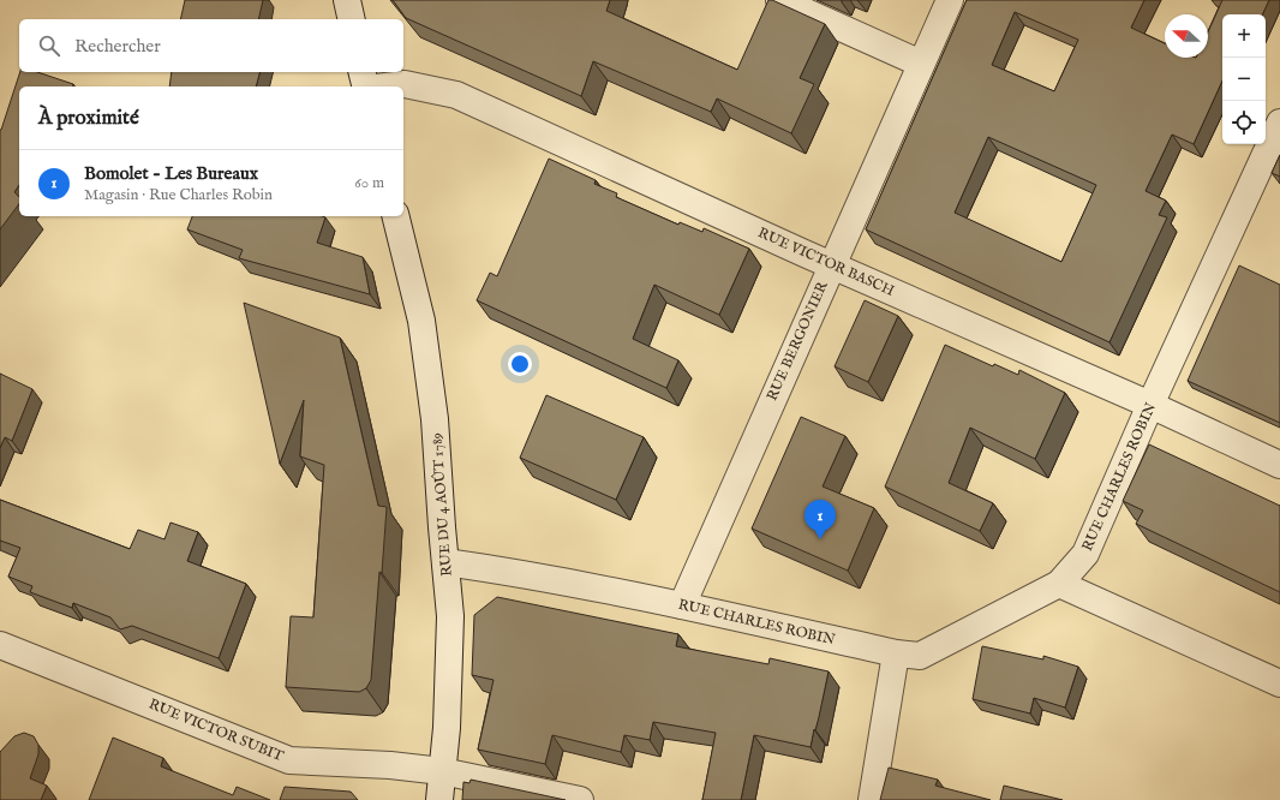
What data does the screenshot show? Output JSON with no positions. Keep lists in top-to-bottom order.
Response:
{
  "streets": {
    "street": [
      "RUE VICTOR BASCH",
      "RUE BERGONIER",
      "RUE CHARLES ROBIN",
      "RUE DU 4 AOÛT 1789",
      "RUE VICTOR SUBIT"
    ]
  },
  "crossings": [
    ["RUE VICTOR BASCH", "RUE BERGONIER"],
    ["RUE VICTOR BASCH", "RUE CHARLES ROBIN"],
    ["RUE BERGONIER", "RUE CHARLES ROBIN"],
    ["RUE CHARLES ROBIN", "RUE DU 4 AOÛT 1789"],
    ["RUE DU 4 AOÛT 1789", "RUE VICTOR SUBIT"]
  ],
  "north": "left",
  "page": {
    "map_buttons": ["+", "−"],
    "search": "Rechercher",
    "heading": "À proximité",
    "list": [
      {
        "mark": "1",
        "name": "Bomolet - Les Bureaux",
        "note": "Magasin · Rue Charles Robin",
        "value": "60 m"
      }
    ],
    "pins": "1"
  }
}
